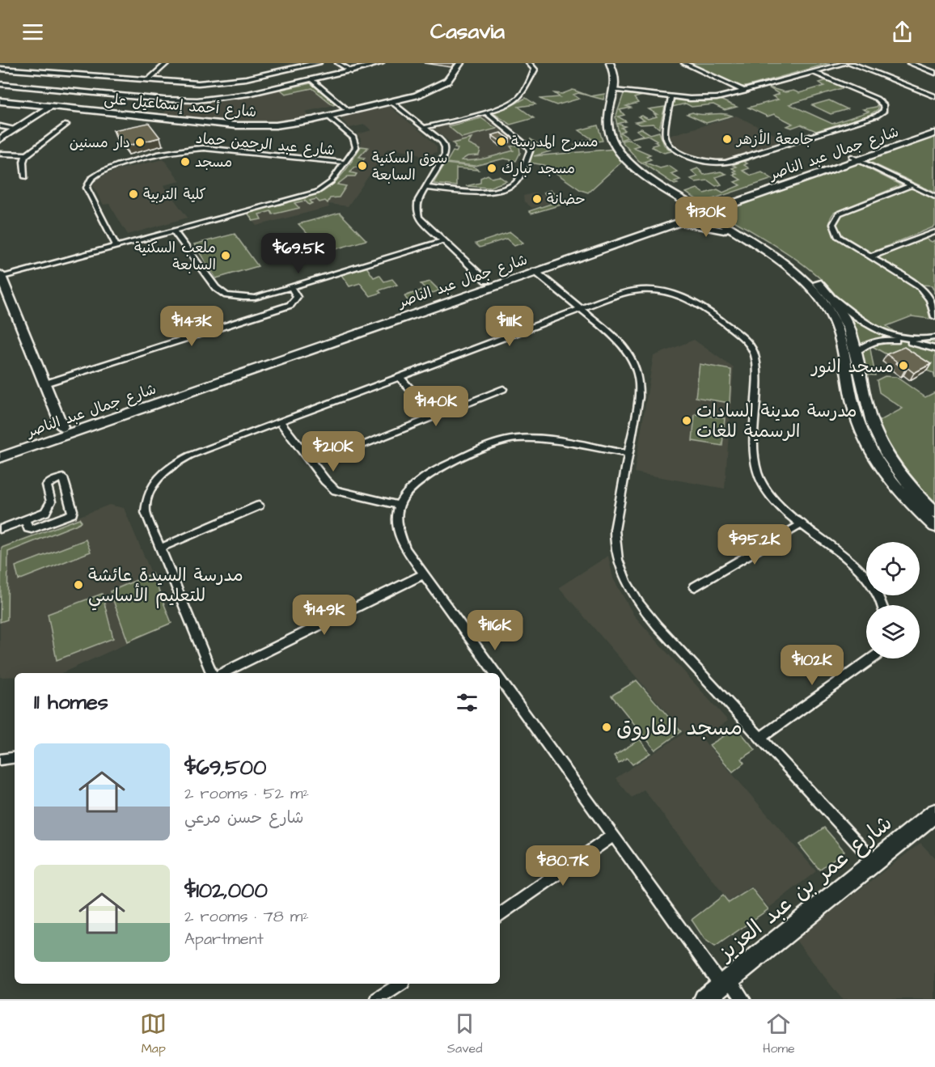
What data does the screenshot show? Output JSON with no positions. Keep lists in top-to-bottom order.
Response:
{
  "streets": {
    "main road": ["شارع أحمد إسماعيل على", "شارع جمال عبد الناصر", "شارع عمر بن عبد العزيز"],
    "street": ["شارع عبد الرحمن حماد"]
  },
  "places": [
    "جامعة الأزهر",
    "مسرح المدرسة",
    "دار مسنين",
    "مسجد",
    "سوق السكنية السابعة",
    "مسجد تبارك",
    "كلية التربية",
    "حضانة",
    "ملعب السكنية السابعة",
    "مسجد النور",
    "مدرسة مدينة السادات الرسمية للغات",
    "مدرسة السيدة عائشة للتعليم الأساسي",
    "مسجد الفاروق"
  ],
  "page": {
    "header": "Casavia",
    "price": [
      "$130K",
      "$69.5K",
      "$143K",
      "$111K",
      "$140K",
      "$210K",
      "$95.2K",
      "$149K",
      "$116K",
      "$102K",
      "$80.7K"
    ],
    "heading": "11 homes",
    "list": [
      {
        "name": "$69,500",
        "note": "2 rooms · 52 m² · شارع حسن مرعي"
      },
      {
        "name": "$102,000",
        "note": "2 rooms · 78 m² · Apartment"
      }
    ],
    "tabs": ["Map", "Saved", "Home"]
  }
}
